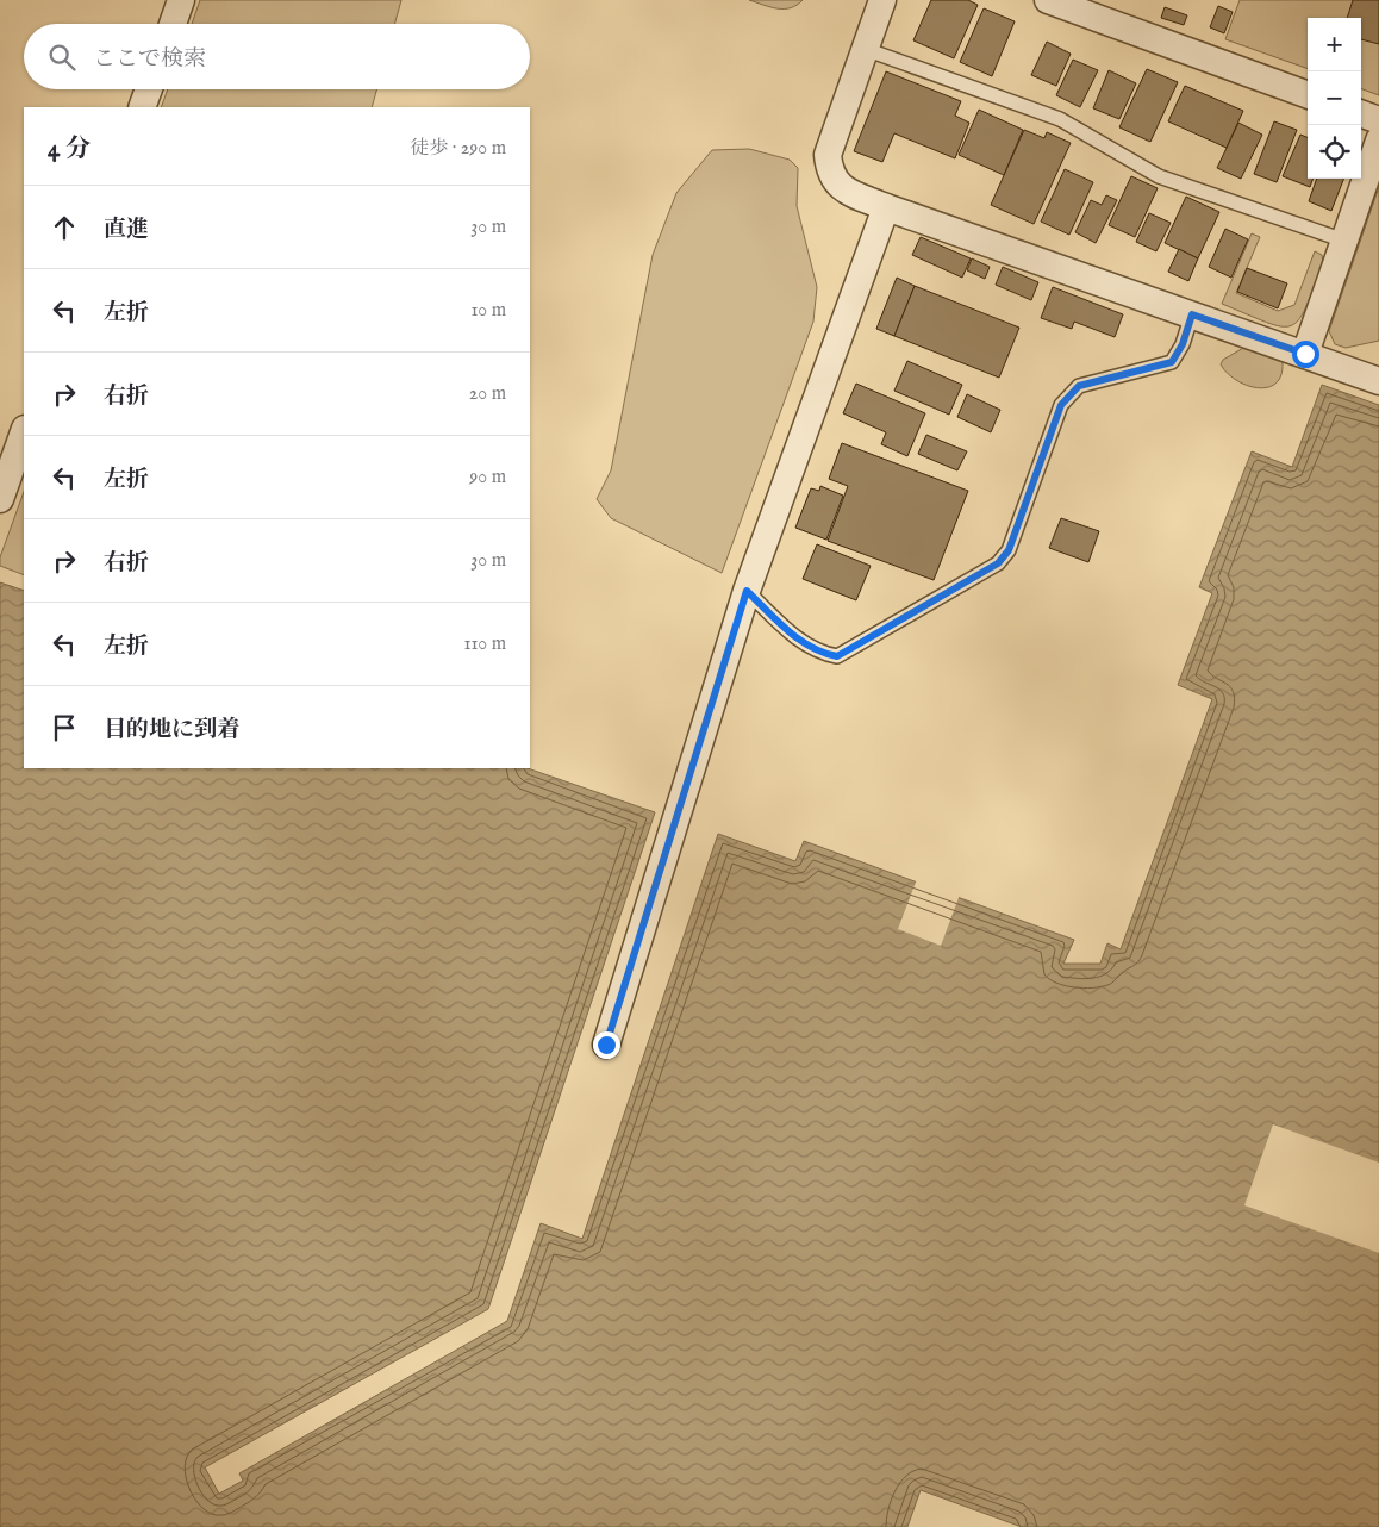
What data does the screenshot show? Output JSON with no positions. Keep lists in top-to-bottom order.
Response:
{
  "page": {
    "map_buttons": ["+", "−"],
    "search": "ここで検索",
    "heading": ["4 分", "徒歩 · 290 m"],
    "list": [
      ["直進", "30 m"],
      ["左折", "10 m"],
      ["右折", "20 m"],
      ["左折", "90 m"],
      ["右折", "30 m"],
      ["左折", "110 m"],
      "目的地に到着"
    ]
  }
}
